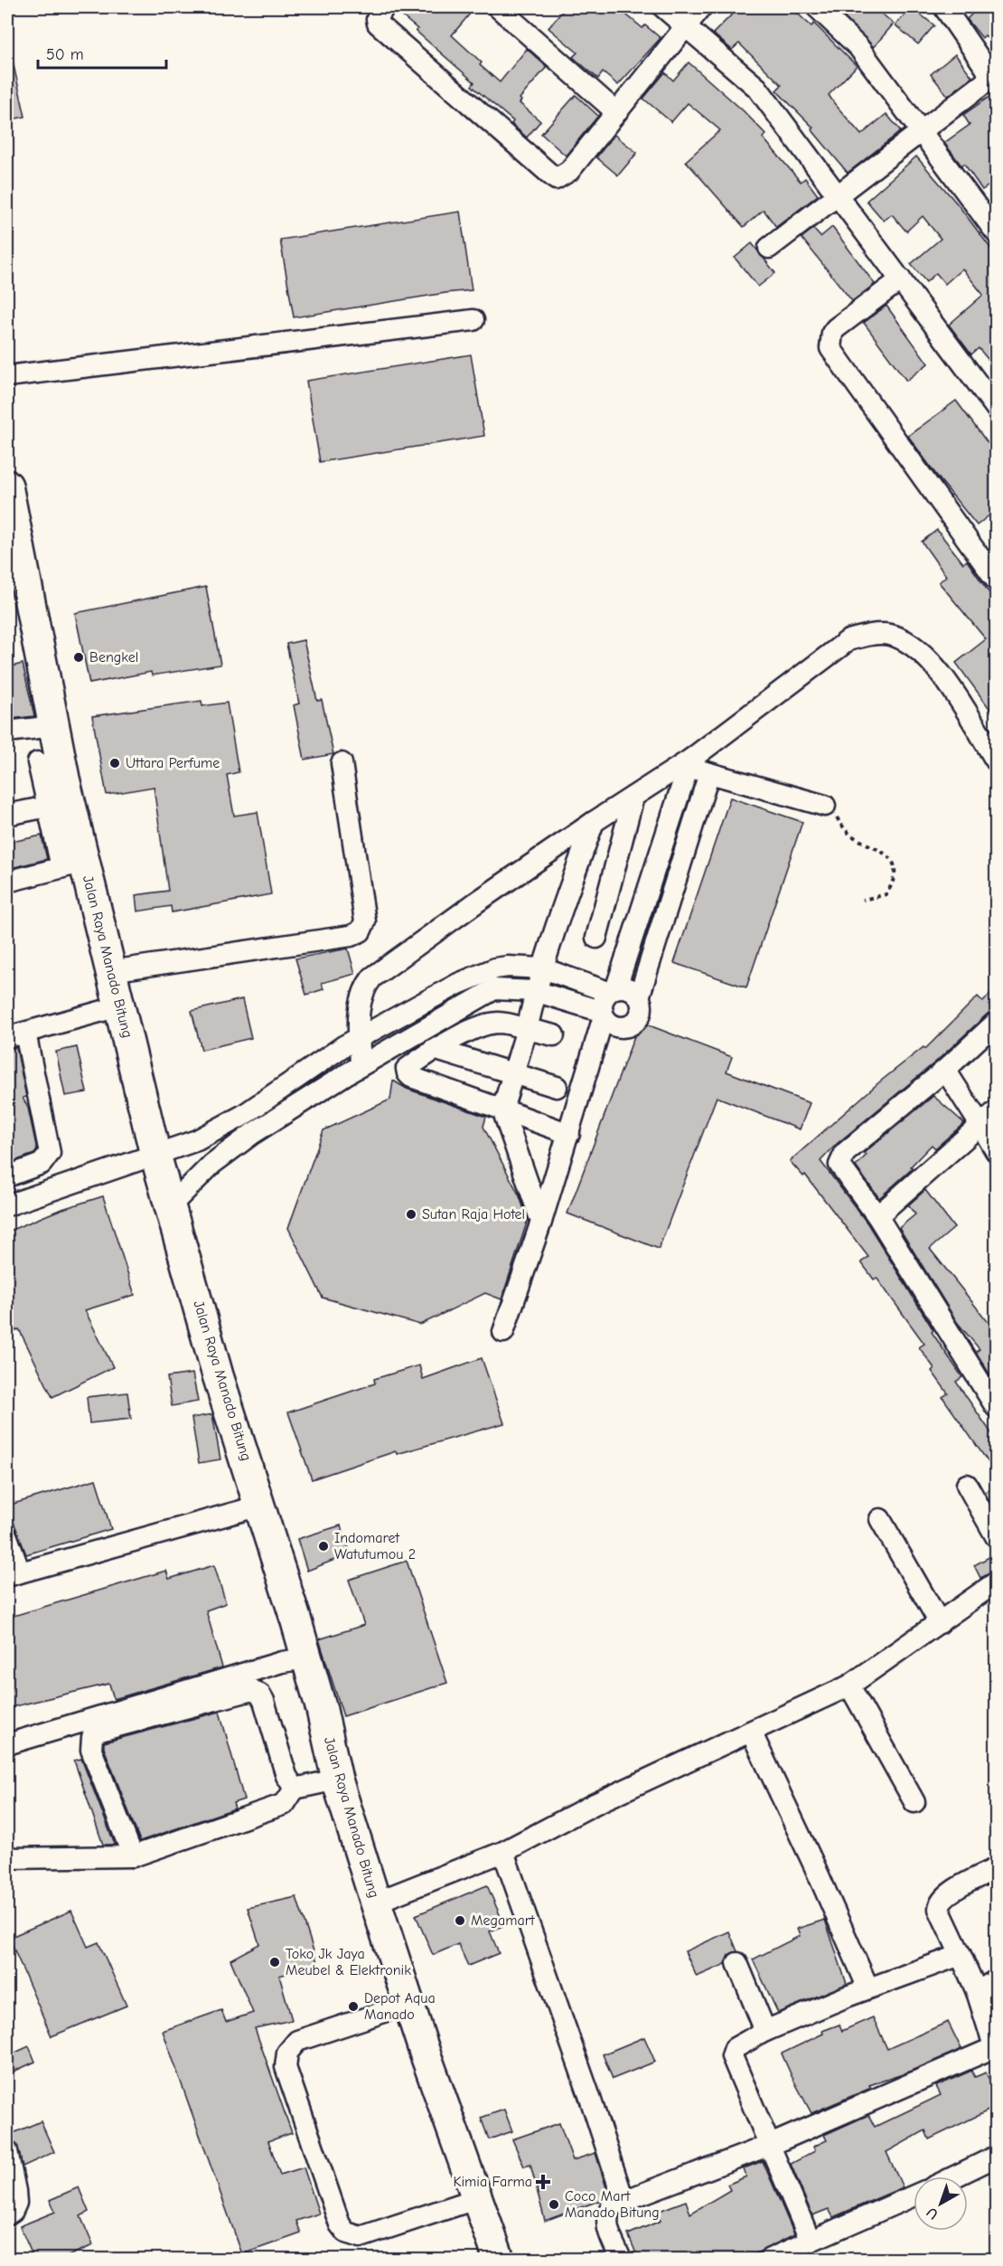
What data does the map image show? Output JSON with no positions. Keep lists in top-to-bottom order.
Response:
{
  "streets": {
    "highway": ["Jalan Raya Manado Bitung"]
  },
  "places": {
    "other": [
      "Bengkel",
      "Uttara Perfume",
      "Sutan Raja Hotel",
      "Indomaret Watutumou 2",
      "Megamart",
      "Toko Jk Jaya Meubel & Elektronik",
      "Depot Aqua Manado",
      "Coco Mart Manado Bitung"
    ],
    "health": ["Kimia Farma"]
  },
  "scale_bar": "50 m",
  "north": "bottom left"
}
